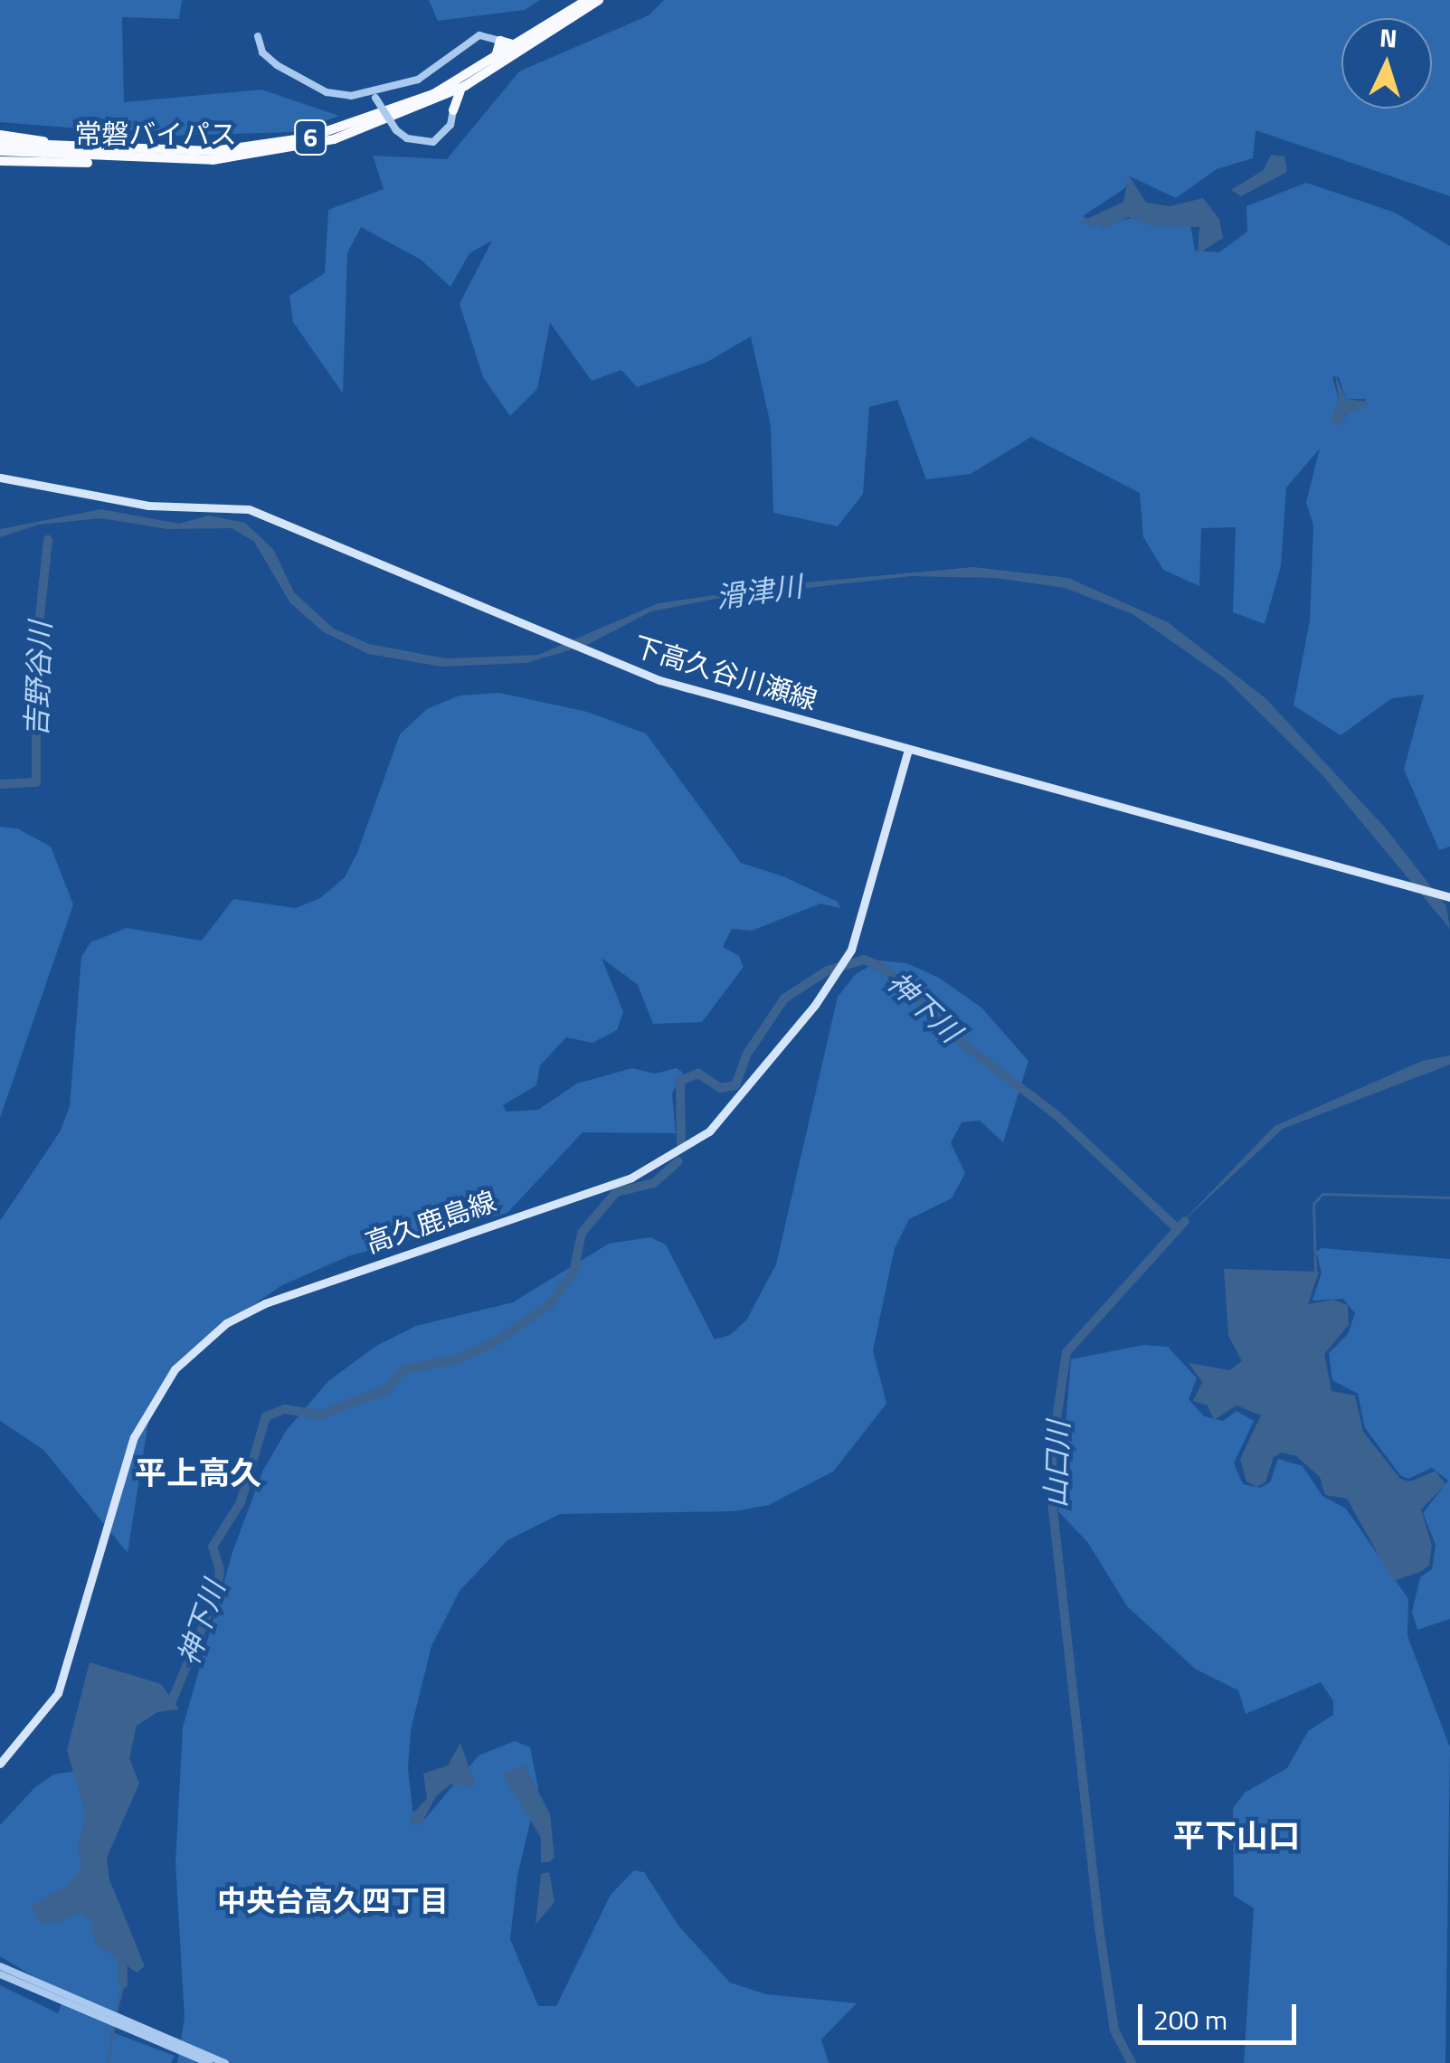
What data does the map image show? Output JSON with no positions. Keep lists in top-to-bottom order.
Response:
{
  "streets": {
    "highway": ["常磐バイパス", "6"],
    "main road": ["下高久谷川瀬線", "高久鹿島線"]
  },
  "crossings": [
    ["下高久谷川瀬線", "高久鹿島線"]
  ],
  "districts": ["平上高久", "平下山口", "中央台高久四丁目"],
  "water": [
    "滑津川",
    "吉野谷川",
    "神下川",
    "山口川"
  ],
  "scale_bar": "200 m",
  "north": "top"
}
